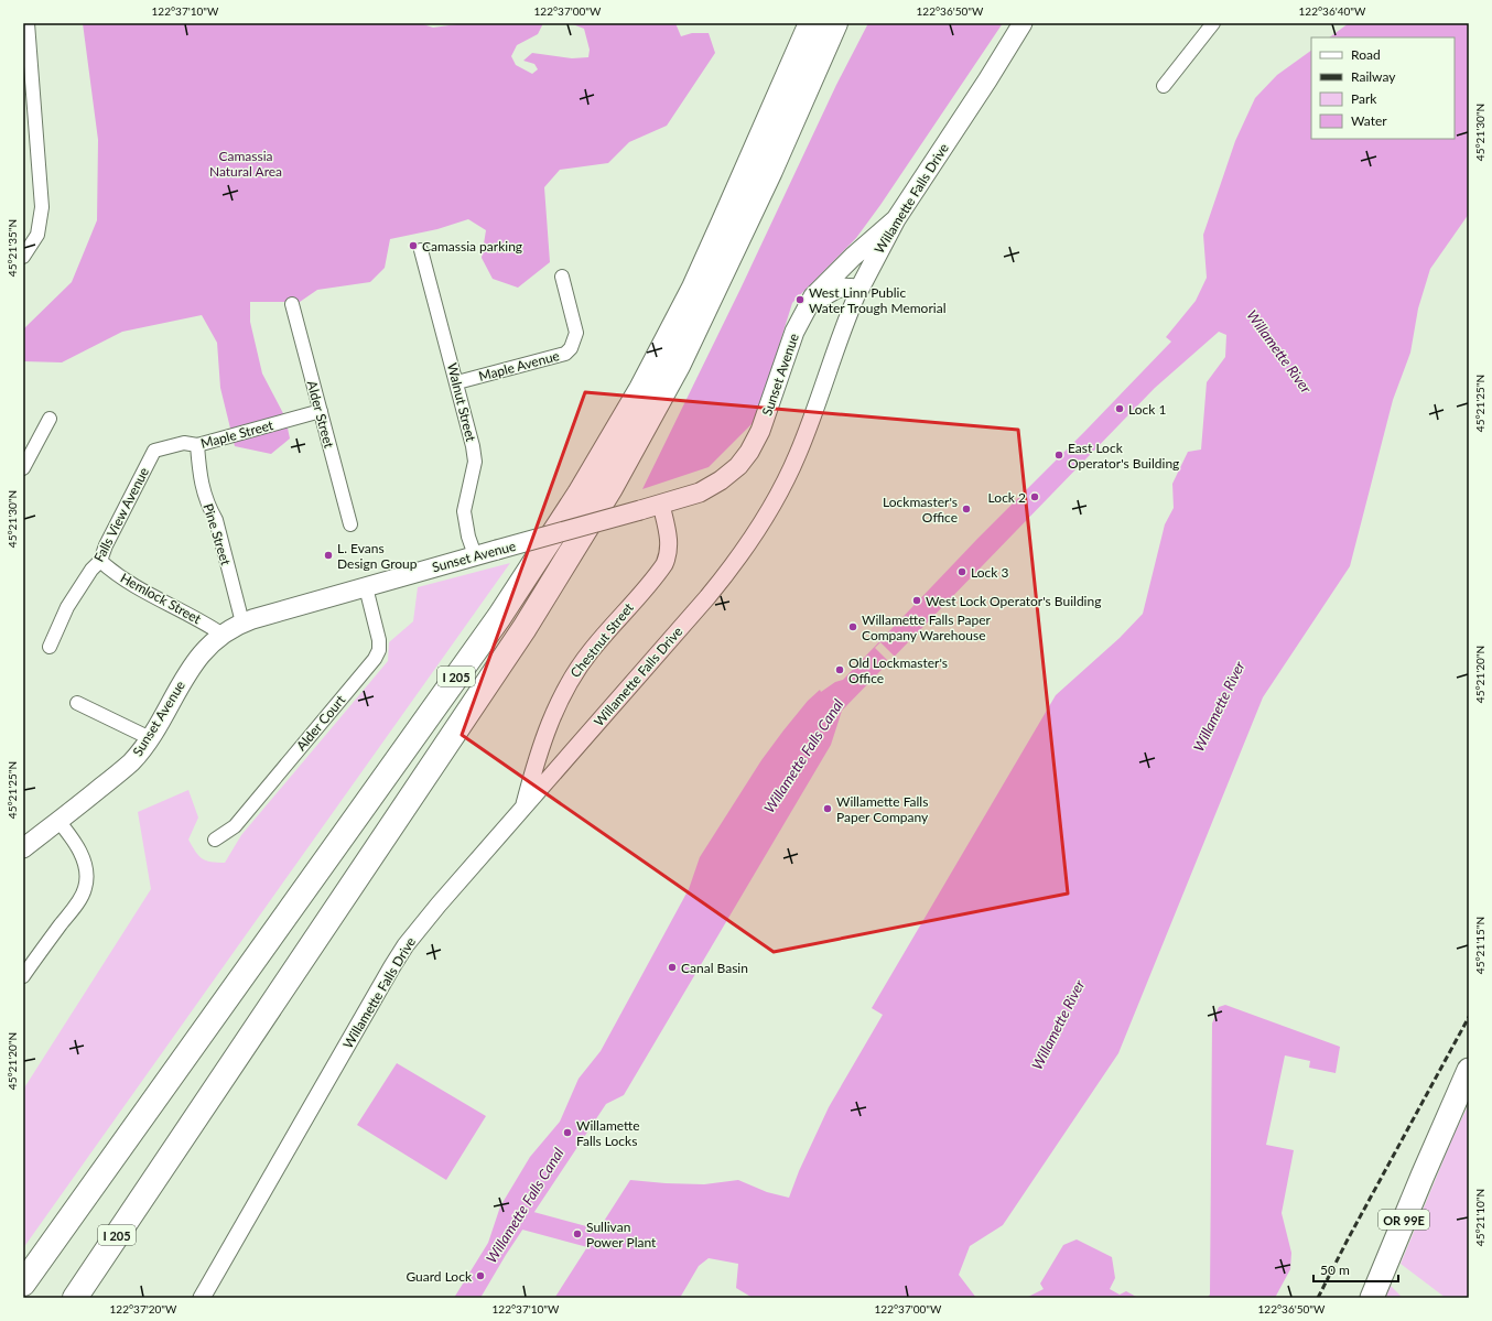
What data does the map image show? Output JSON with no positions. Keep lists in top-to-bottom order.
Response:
{
  "streets": {
    "highway": ["I 205", "OR 99E"],
    "main road": ["Willamette Falls Drive", "Sunset Avenue"],
    "street": [
      "Maple Avenue",
      "Walnut Street",
      "Alder Street",
      "Maple Street",
      "Falls View Avenue",
      "Pine Street",
      "Hemlock Street",
      "Chestnut Street",
      "Alder Court"
    ]
  },
  "crossings": [
    ["Willamette Falls Drive", "Sunset Avenue"],
    ["Willamette Falls Drive", "Chestnut Street"],
    ["Maple Avenue", "Walnut Street"],
    ["Sunset Avenue", "Walnut Street"],
    ["Sunset Avenue", "Pine Street"],
    ["Sunset Avenue", "Hemlock Street"],
    ["Sunset Avenue", "Chestnut Street"],
    ["Sunset Avenue", "Alder Court"],
    ["Alder Street", "Maple Street"],
    ["Maple Street", "Falls View Avenue"],
    ["Maple Street", "Pine Street"],
    ["Falls View Avenue", "Hemlock Street"]
  ],
  "water": ["Willamette River", "Willamette Falls Canal"],
  "parks": ["Camassia Natural Area"],
  "places": [
    "Camassia parking",
    "West Linn Public Water Trough Memorial",
    "Lock 1",
    "East Lock Operator's Building",
    "Lock 2",
    "Lockmaster's Office",
    "L. Evans Design Group",
    "Lock 3",
    "West Lock Operator's Building",
    "Willamette Falls Paper Company Warehouse",
    "Old Lockmaster's Office",
    "Willamette Falls Paper Company",
    "Canal Basin",
    "Willamette Falls Locks",
    "Sullivan Power Plant",
    "Guard Lock"
  ],
  "legend": [
    "Road",
    "Railway",
    "Park",
    "Water"
  ],
  "scale_bar": "50 m",
  "coordinates": [
    "122°37'10\"W",
    "122°37'00\"W",
    "122°36'50\"W",
    "122°36'40\"W",
    "45°21'30\"N",
    "45°21'35\"N",
    "45°21'25\"N",
    "45°21'20\"N",
    "45°21'15\"N",
    "45°21'10\"N",
    "122°37'20\"W"
  ]
}
